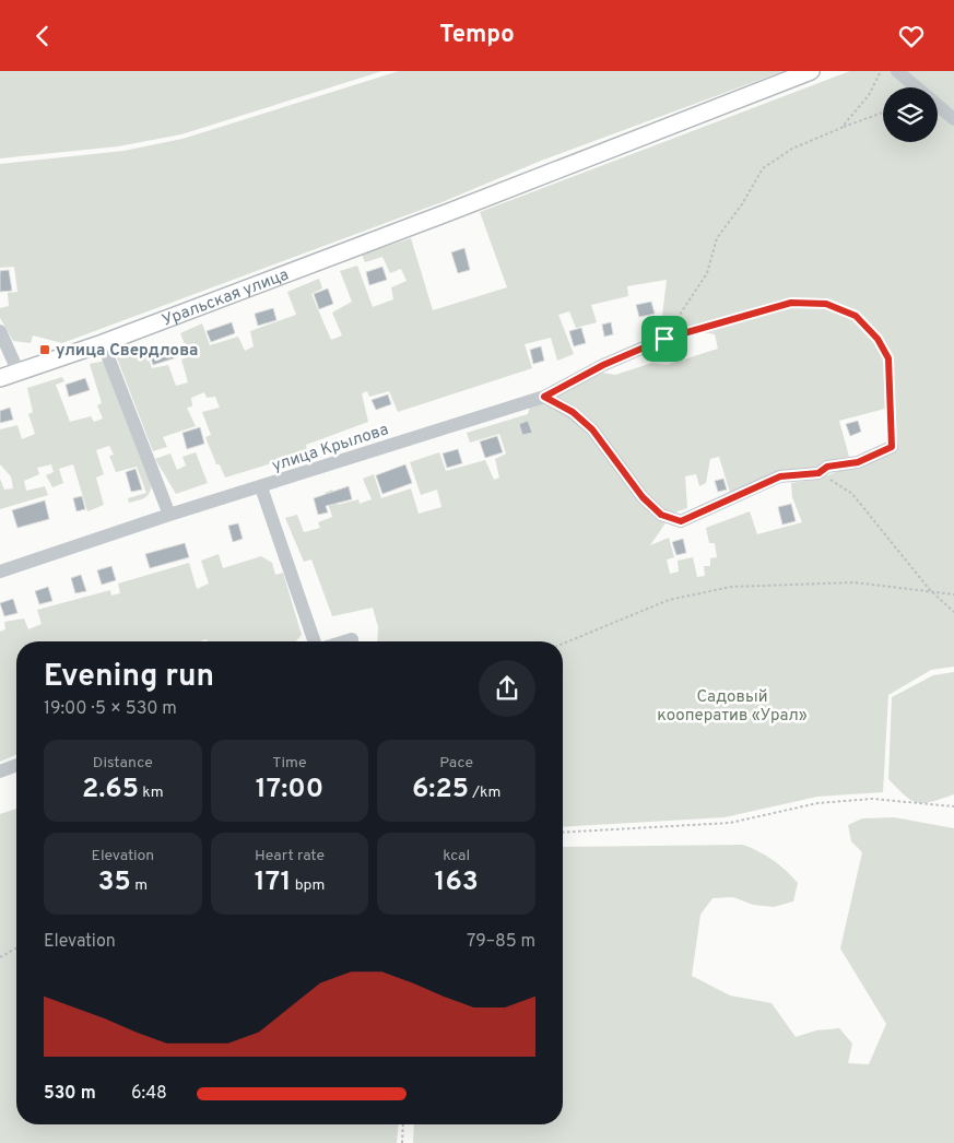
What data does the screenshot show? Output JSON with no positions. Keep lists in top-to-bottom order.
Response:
{
  "streets": {
    "main road": ["Уральская улица"],
    "street": ["улица Крылова"]
  },
  "parks": ["Садовый кооператив «Урал»"],
  "places": {
    "transit": ["улица Свердлова"]
  },
  "page": {
    "header": "Tempo",
    "heading": ["Evening run", "19:00 · 5 × 530 m"],
    "stats": [
      ["Distance", "2.65 km"],
      ["Time", "17:00"],
      ["Pace", "6:25 /km"],
      ["Elevation", "35 m"],
      ["Heart rate", "171 bpm"],
      ["kcal", "163"]
    ],
    "chart": ["Elevation", "79–85 m"],
    "list": [
      {
        "name": "530 m",
        "note": "6:48"
      }
    ]
  }
}
